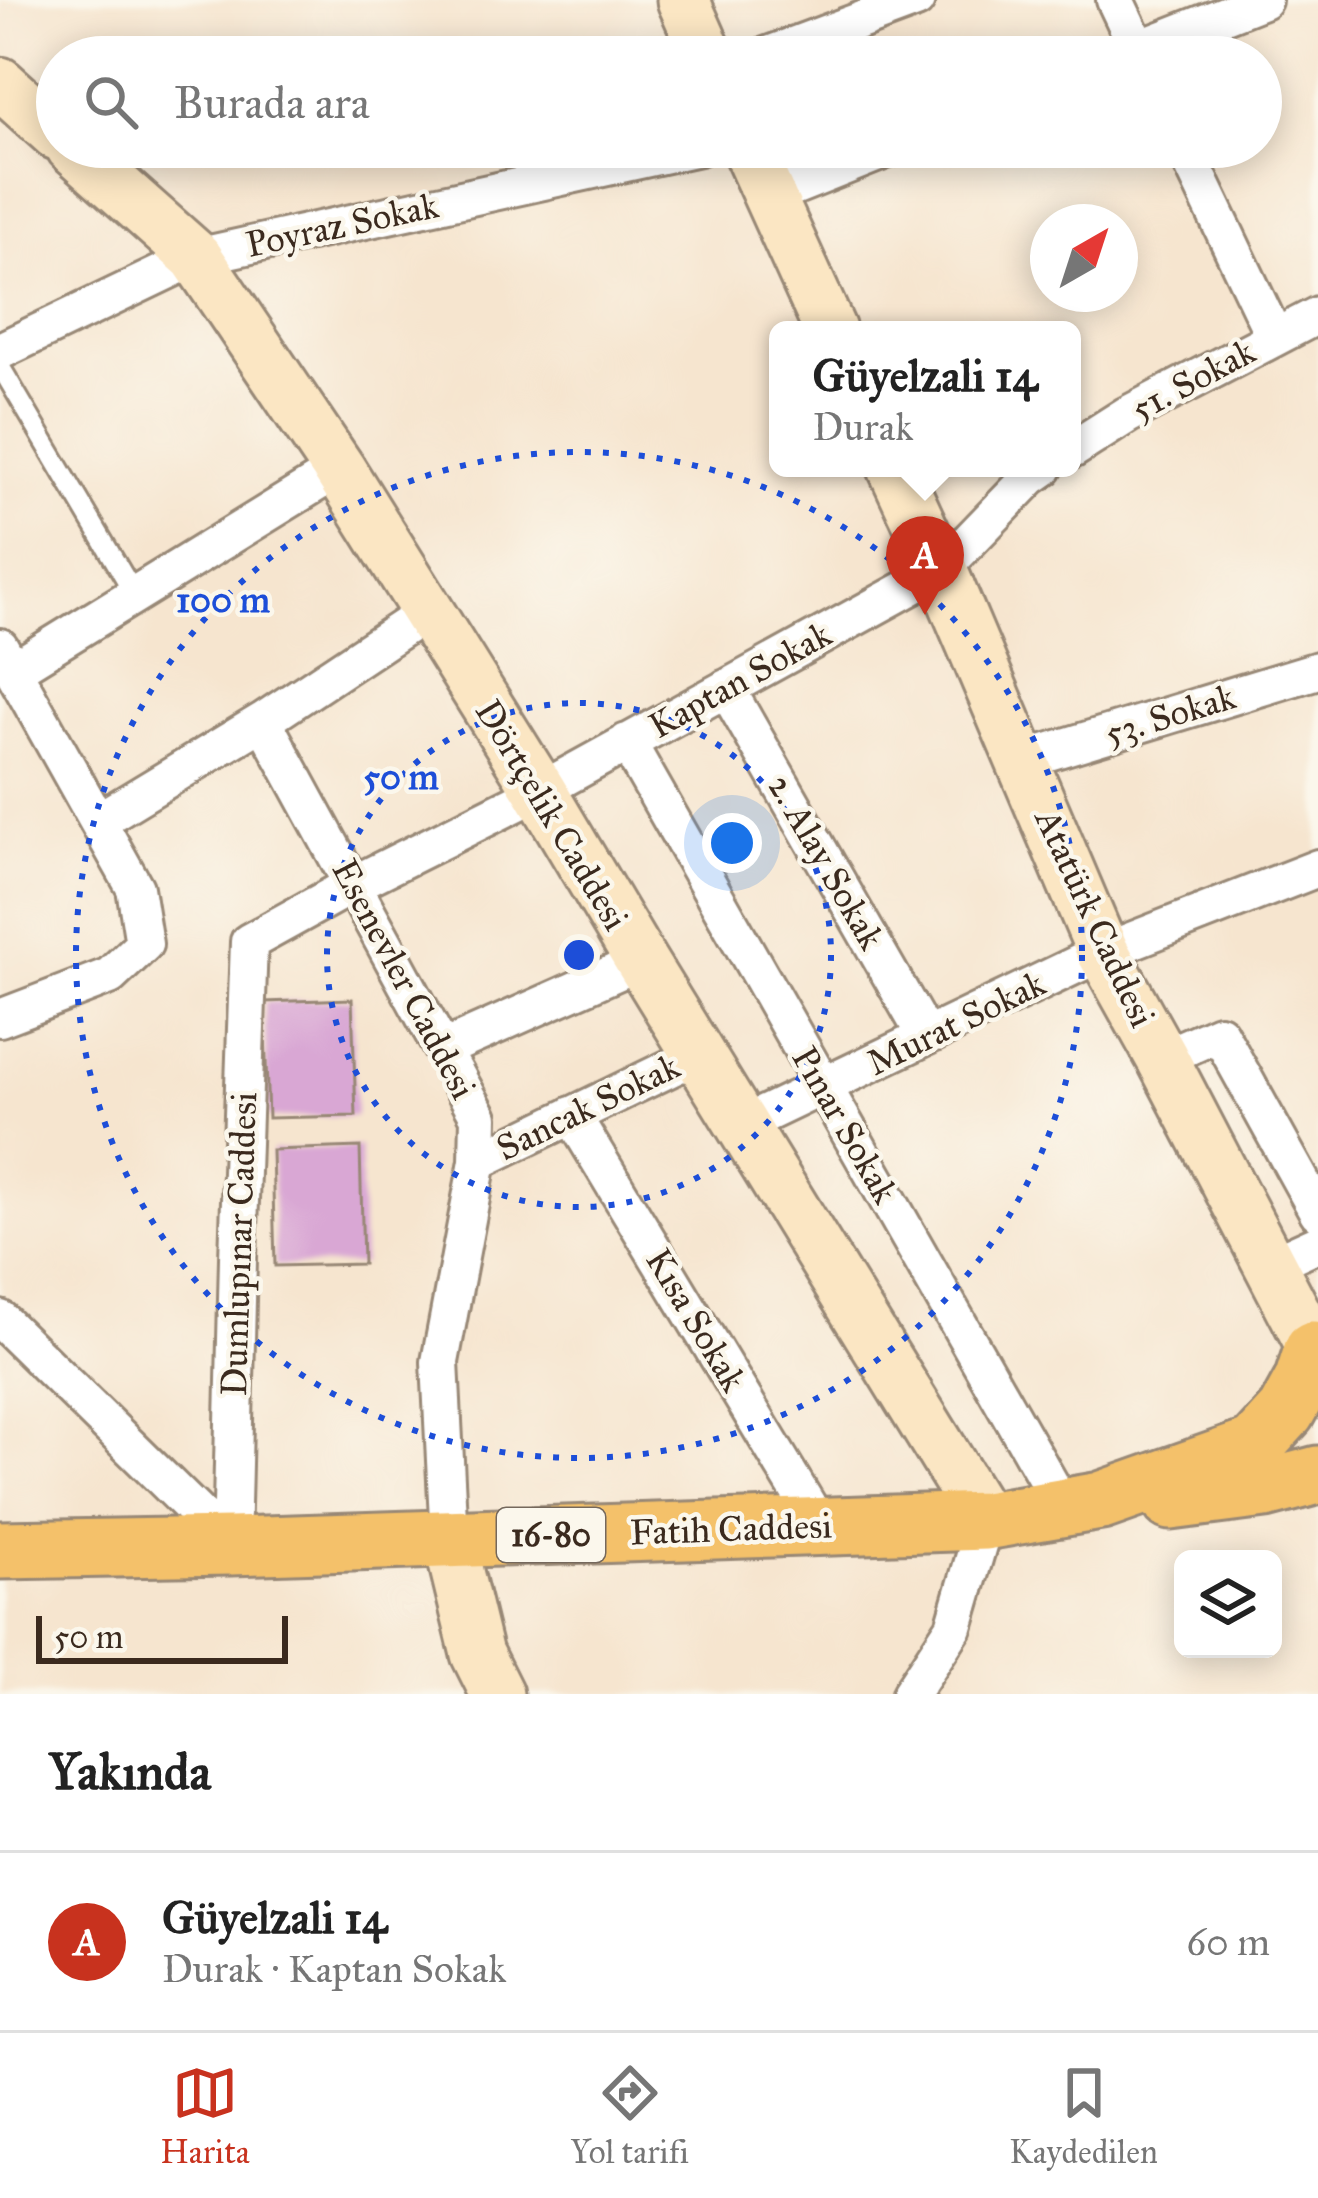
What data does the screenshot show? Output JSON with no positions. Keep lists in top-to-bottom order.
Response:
{
  "streets": {
    "main road": ["Fatih Caddesi", "16-80"],
    "street": [
      "Poyraz Sokak",
      "51. Sokak",
      "Kaptan Sokak",
      "53. Sokak",
      "Dörtçelik Caddesi",
      "2. Alay Sokak",
      "Atatürk Caddesi",
      "Esenevler Caddesi",
      "Murat Sokak",
      "Sancak Sokak",
      "Pınar Sokak",
      "Dumlupınar Caddesi",
      "Kısa Sokak"
    ]
  },
  "crossings": [
    ["Poyraz Sokak", "Dörtçelik Caddesi"],
    ["Kaptan Sokak", "Dörtçelik Caddesi"],
    ["Kaptan Sokak", "2. Alay Sokak"],
    ["Kaptan Sokak", "Atatürk Caddesi"],
    ["Kaptan Sokak", "Esenevler Caddesi"],
    ["Kaptan Sokak", "Pınar Sokak"],
    ["Kaptan Sokak", "Dumlupınar Caddesi"],
    ["53. Sokak", "Atatürk Caddesi"],
    ["Dörtçelik Caddesi", "Murat Sokak"],
    ["Dörtçelik Caddesi", "Sancak Sokak"],
    ["Dörtçelik Caddesi", "Fatih Caddesi"],
    ["2. Alay Sokak", "Murat Sokak"],
    ["Atatürk Caddesi", "Murat Sokak"],
    ["Esenevler Caddesi", "Sancak Sokak"],
    ["Esenevler Caddesi", "Fatih Caddesi"],
    ["Murat Sokak", "Pınar Sokak"],
    ["Sancak Sokak", "Kısa Sokak"],
    ["Pınar Sokak", "Fatih Caddesi"],
    ["Dumlupınar Caddesi", "Fatih Caddesi"],
    ["Kısa Sokak", "Fatih Caddesi"]
  ],
  "scale_bar": "50 m",
  "north": "top right",
  "page": {
    "search": "Burada ara",
    "popup": ["Güyelzali 14", "Durak"],
    "pins": "A",
    "scale": "50 m",
    "heading": "Yakında",
    "list": [
      {
        "mark": "A",
        "name": "Güyelzali 14",
        "note": "Durak · Kaptan Sokak",
        "value": "60 m"
      }
    ],
    "nav": ["Harita", "Yol tarifi", "Kaydedilen"]
  },
  "rings": ["100 m", "50 m"]
}
